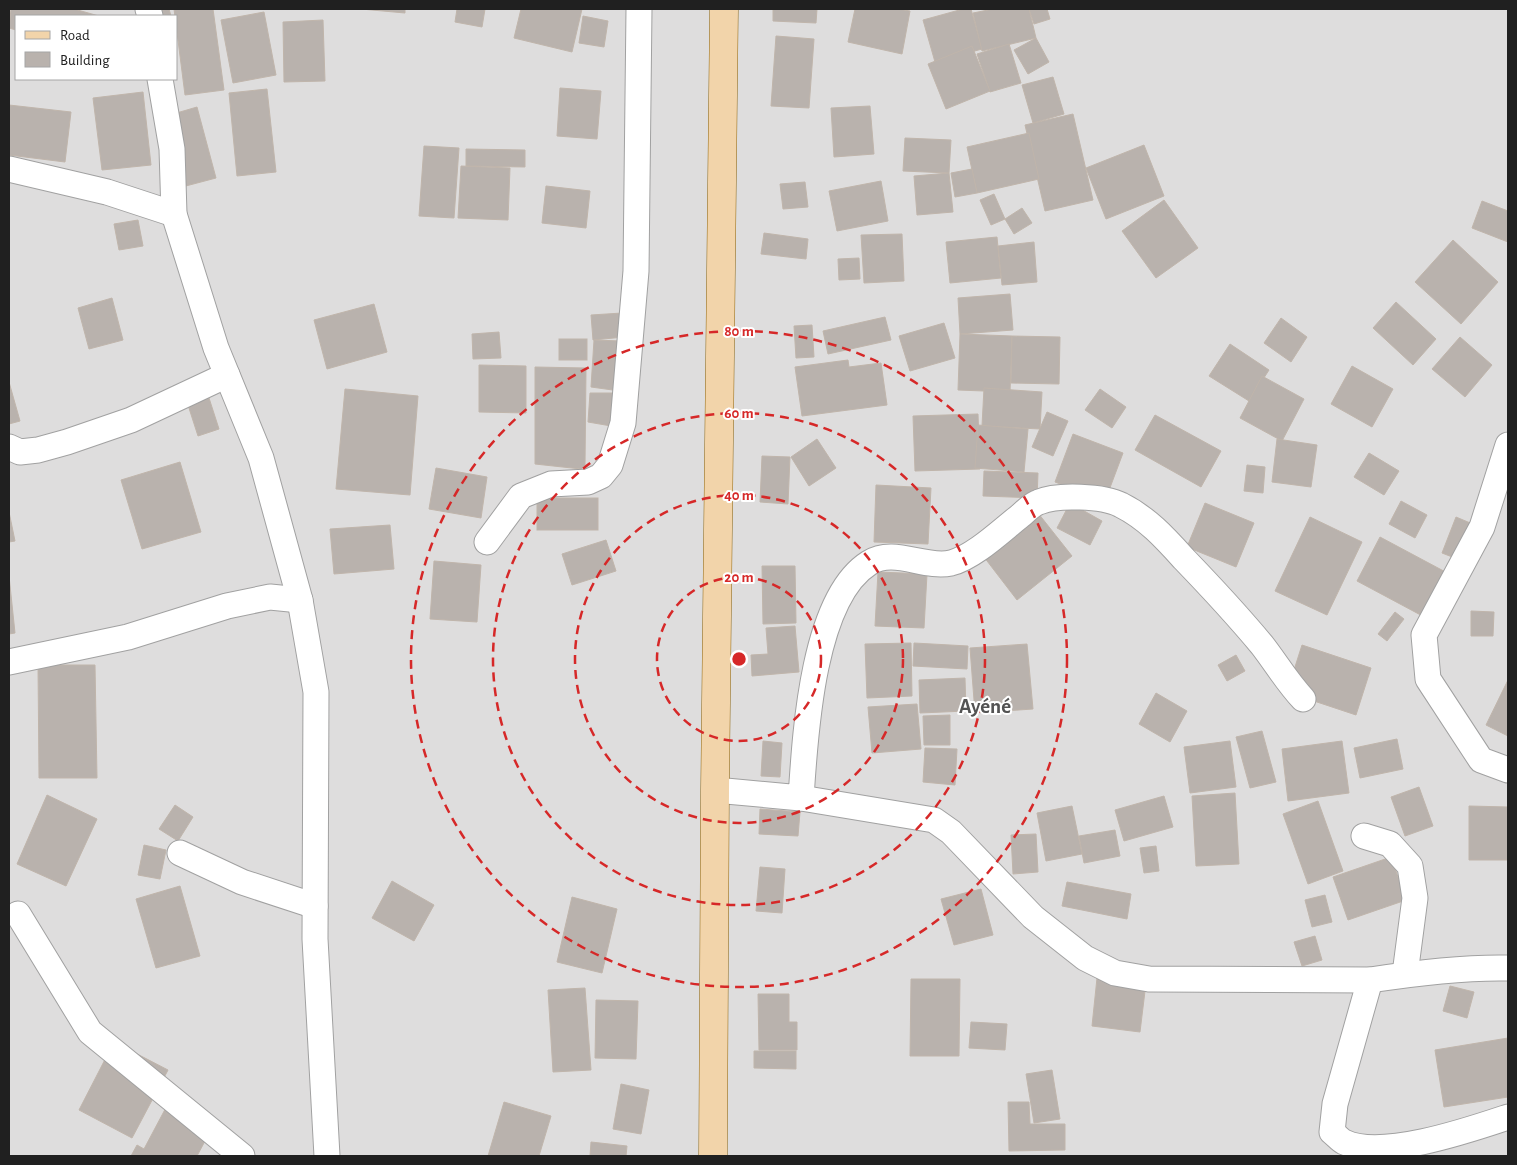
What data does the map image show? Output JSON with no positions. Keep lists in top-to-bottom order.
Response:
{
  "districts": ["Ayéné"],
  "legend": ["Road", "Building"],
  "rings": [
    "80 m",
    "60 m",
    "40 m",
    "20 m"
  ]
}
